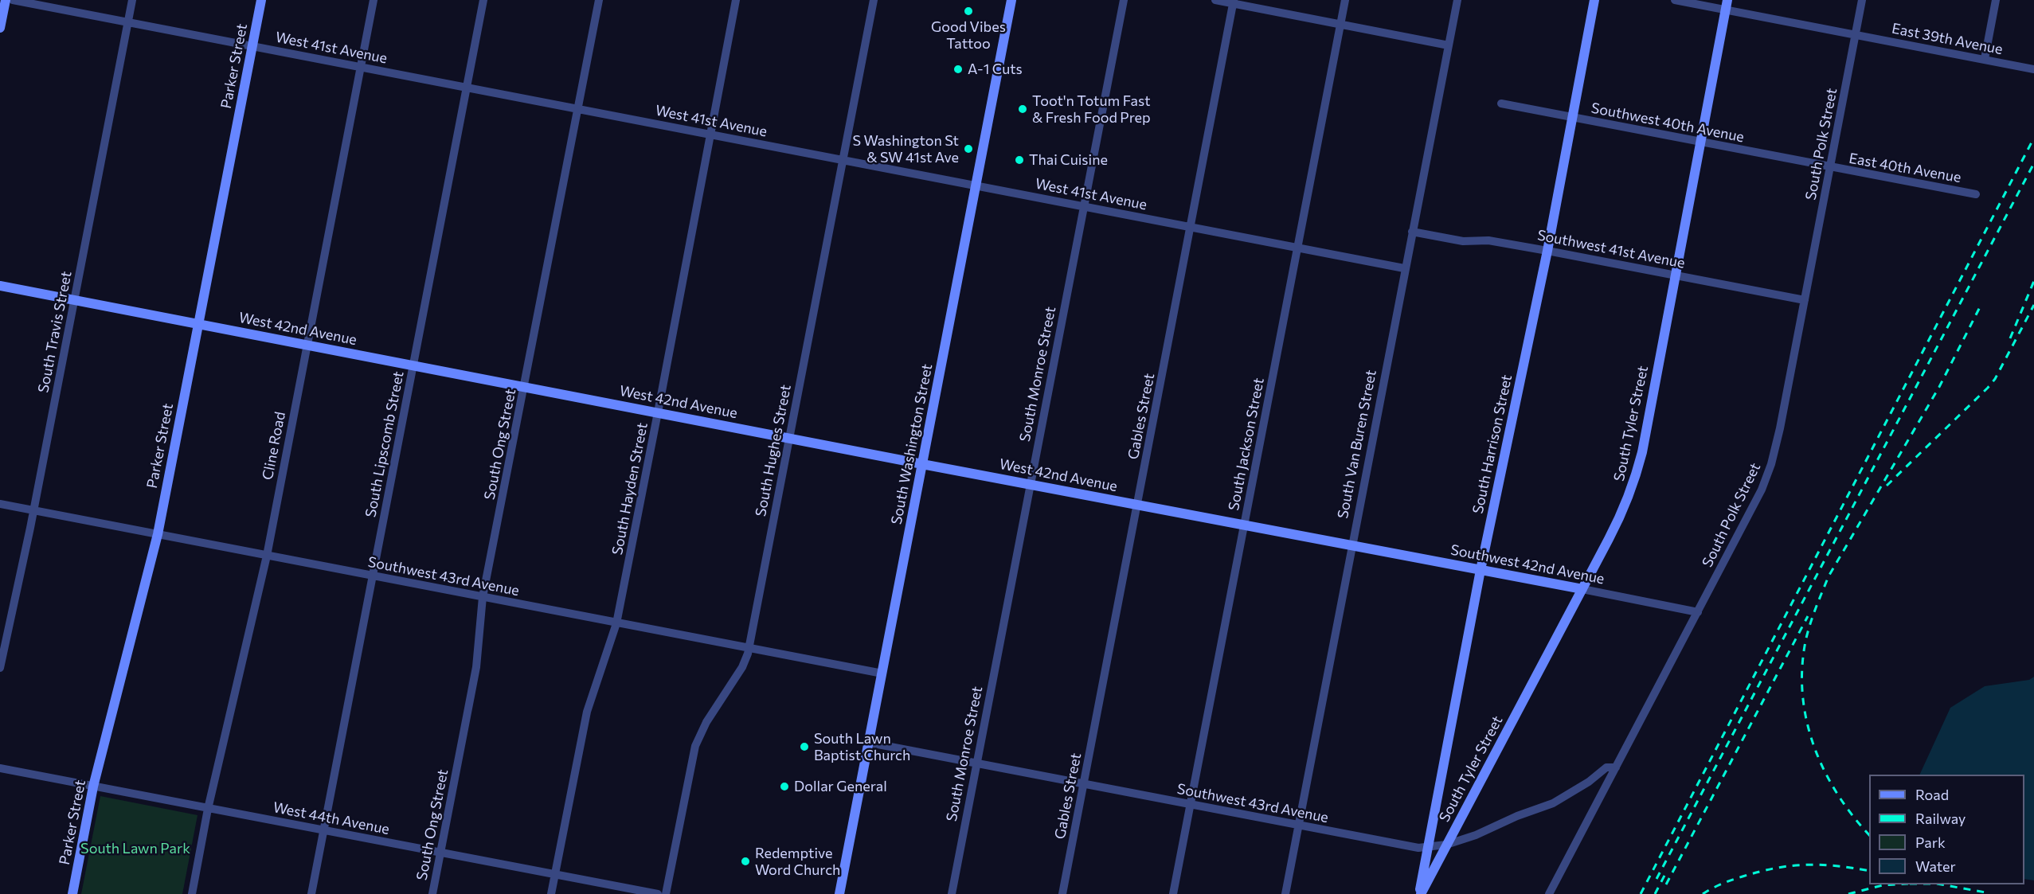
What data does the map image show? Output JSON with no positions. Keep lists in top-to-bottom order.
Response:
{
  "streets": {
    "main road": [
      "Parker Street",
      "West 42nd Avenue",
      "South Tyler Street",
      "South Washington Street",
      "South Harrison Street",
      "Southwest 42nd Avenue"
    ],
    "street": [
      "East 39th Avenue",
      "West 41st Avenue",
      "Southwest 40th Avenue",
      "South Polk Street",
      "East 40th Avenue",
      "Southwest 41st Avenue",
      "South Travis Street",
      "South Monroe Street",
      "Gables Street",
      "South Lipscomb Street",
      "South Ong Street",
      "South Jackson Street",
      "South Van Buren Street",
      "Cline Road",
      "South Hughes Street",
      "South Hayden Street",
      "Southwest 43rd Avenue",
      "West 44th Avenue"
    ]
  },
  "crossings": [
    ["East 39th Avenue", "South Polk Street"],
    ["East 39th Avenue", "South Tyler Street"],
    ["West 41st Avenue", "Parker Street"],
    ["West 41st Avenue", "South Travis Street"],
    ["West 41st Avenue", "South Monroe Street"],
    ["West 41st Avenue", "Gables Street"],
    ["West 41st Avenue", "South Lipscomb Street"],
    ["West 41st Avenue", "South Ong Street"],
    ["West 41st Avenue", "South Washington Street"],
    ["West 41st Avenue", "South Jackson Street"],
    ["West 41st Avenue", "South Van Buren Street"],
    ["West 41st Avenue", "Cline Road"],
    ["West 41st Avenue", "South Hughes Street"],
    ["West 41st Avenue", "South Hayden Street"],
    ["Parker Street", "West 42nd Avenue"],
    ["Parker Street", "Southwest 43rd Avenue"],
    ["Parker Street", "West 44th Avenue"],
    ["Southwest 40th Avenue", "South Polk Street"],
    ["Southwest 40th Avenue", "East 40th Avenue"],
    ["Southwest 40th Avenue", "South Tyler Street"],
    ["Southwest 40th Avenue", "South Harrison Street"],
    ["South Polk Street", "East 40th Avenue"],
    ["South Polk Street", "Southwest 41st Avenue"],
    ["South Polk Street", "Southwest 42nd Avenue"],
    ["South Polk Street", "Southwest 43rd Avenue"],
    ["Southwest 41st Avenue", "South Tyler Street"],
    ["Southwest 41st Avenue", "South Van Buren Street"],
    ["Southwest 41st Avenue", "South Harrison Street"],
    ["West 42nd Avenue", "South Travis Street"],
    ["West 42nd Avenue", "South Monroe Street"],
    ["West 42nd Avenue", "Gables Street"],
    ["West 42nd Avenue", "South Lipscomb Street"],
    ["West 42nd Avenue", "South Ong Street"],
    ["West 42nd Avenue", "South Washington Street"],
    ["West 42nd Avenue", "South Jackson Street"],
    ["West 42nd Avenue", "South Van Buren Street"],
    ["West 42nd Avenue", "Cline Road"],
    ["West 42nd Avenue", "South Hughes Street"],
    ["West 42nd Avenue", "South Hayden Street"],
    ["West 42nd Avenue", "Southwest 42nd Avenue"],
    ["South Travis Street", "Southwest 43rd Avenue"],
    ["South Monroe Street", "Southwest 43rd Avenue"],
    ["Gables Street", "Southwest 43rd Avenue"],
    ["South Tyler Street", "South Harrison Street"],
    ["South Tyler Street", "Southwest 42nd Avenue"],
    ["South Tyler Street", "Southwest 43rd Avenue"],
    ["South Lipscomb Street", "Southwest 43rd Avenue"],
    ["South Lipscomb Street", "West 44th Avenue"],
    ["South Ong Street", "Southwest 43rd Avenue"],
    ["South Ong Street", "West 44th Avenue"],
    ["South Washington Street", "Southwest 43rd Avenue"],
    ["South Jackson Street", "Southwest 43rd Avenue"],
    ["South Van Buren Street", "Southwest 42nd Avenue"],
    ["South Van Buren Street", "Southwest 43rd Avenue"],
    ["South Harrison Street", "Southwest 42nd Avenue"],
    ["South Harrison Street", "Southwest 43rd Avenue"],
    ["Cline Road", "Southwest 43rd Avenue"],
    ["Cline Road", "West 44th Avenue"],
    ["South Hughes Street", "Southwest 43rd Avenue"],
    ["South Hayden Street", "Southwest 43rd Avenue"],
    ["South Hayden Street", "West 44th Avenue"]
  ],
  "parks": ["South Lawn Park"],
  "places": [
    "Good Vibes Tattoo",
    "A-1 Cuts",
    "Toot'n Totum Fast & Fresh Food Prep",
    "S Washington St & SW 41st Ave",
    "Thai Cuisine",
    "South Lawn Baptist Church",
    "Dollar General",
    "Redemptive Word Church"
  ],
  "legend": [
    "Road",
    "Railway",
    "Park",
    "Water"
  ]
}
